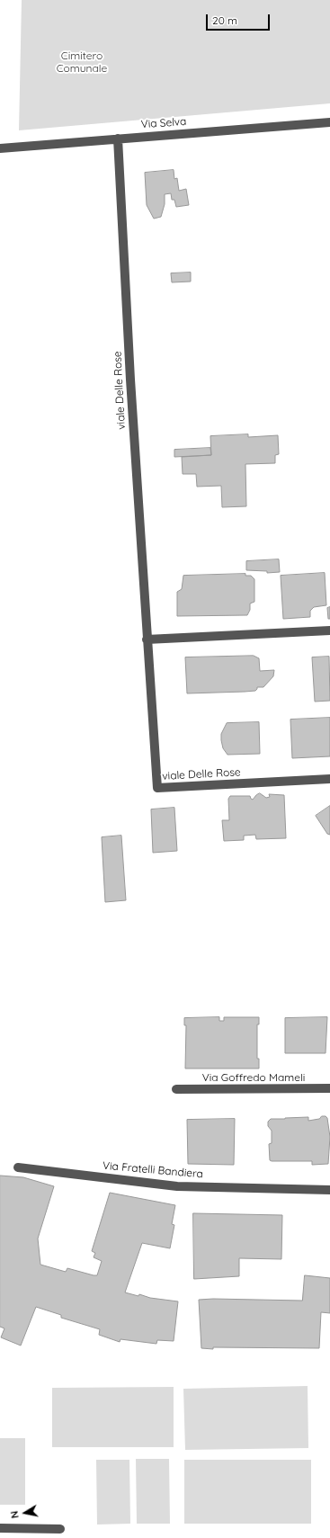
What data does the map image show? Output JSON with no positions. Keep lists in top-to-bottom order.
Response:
{
  "streets": {
    "street": [
      "Via Selva",
      "viale Delle Rose",
      "Via Goffredo Mameli",
      "Via Fratelli Bandiera"
    ]
  },
  "crossings": [
    ["Via Selva", "viale Delle Rose"]
  ],
  "parks": ["Cimitero Comunale"],
  "scale_bar": "20 m",
  "north": "left"
}
